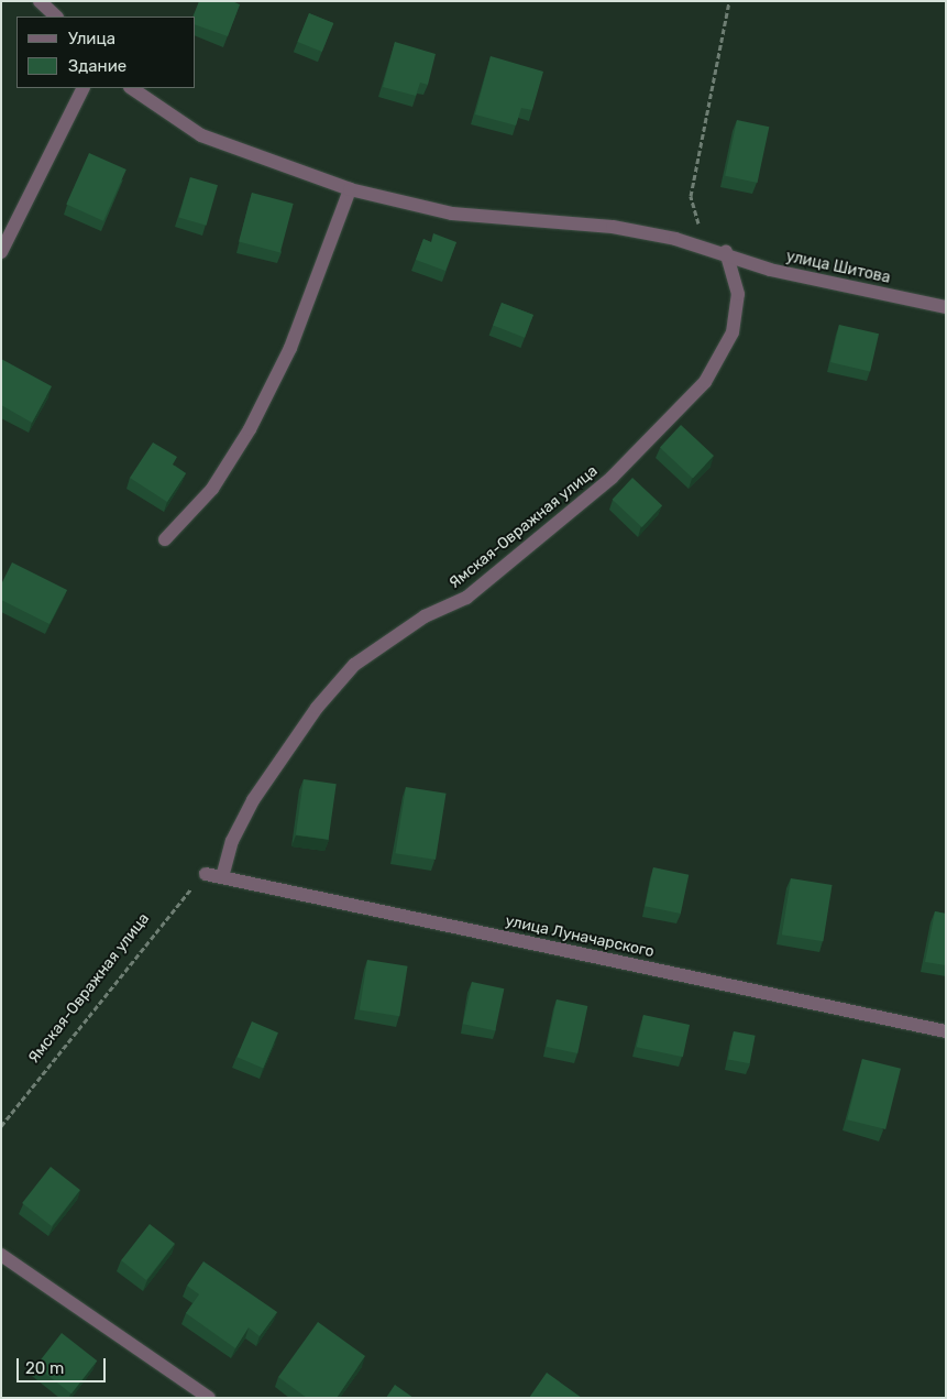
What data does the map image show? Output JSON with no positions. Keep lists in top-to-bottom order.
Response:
{
  "streets": {
    "street": ["улица Шитова", "Ямская-Овражная улица", "улица Луначарского"]
  },
  "crossings": [
    ["улица Шитова", "Ямская-Овражная улица"],
    ["Ямская-Овражная улица", "улица Луначарского"]
  ],
  "legend": ["Улица", "Здание"],
  "scale_bar": "20 m"
}
